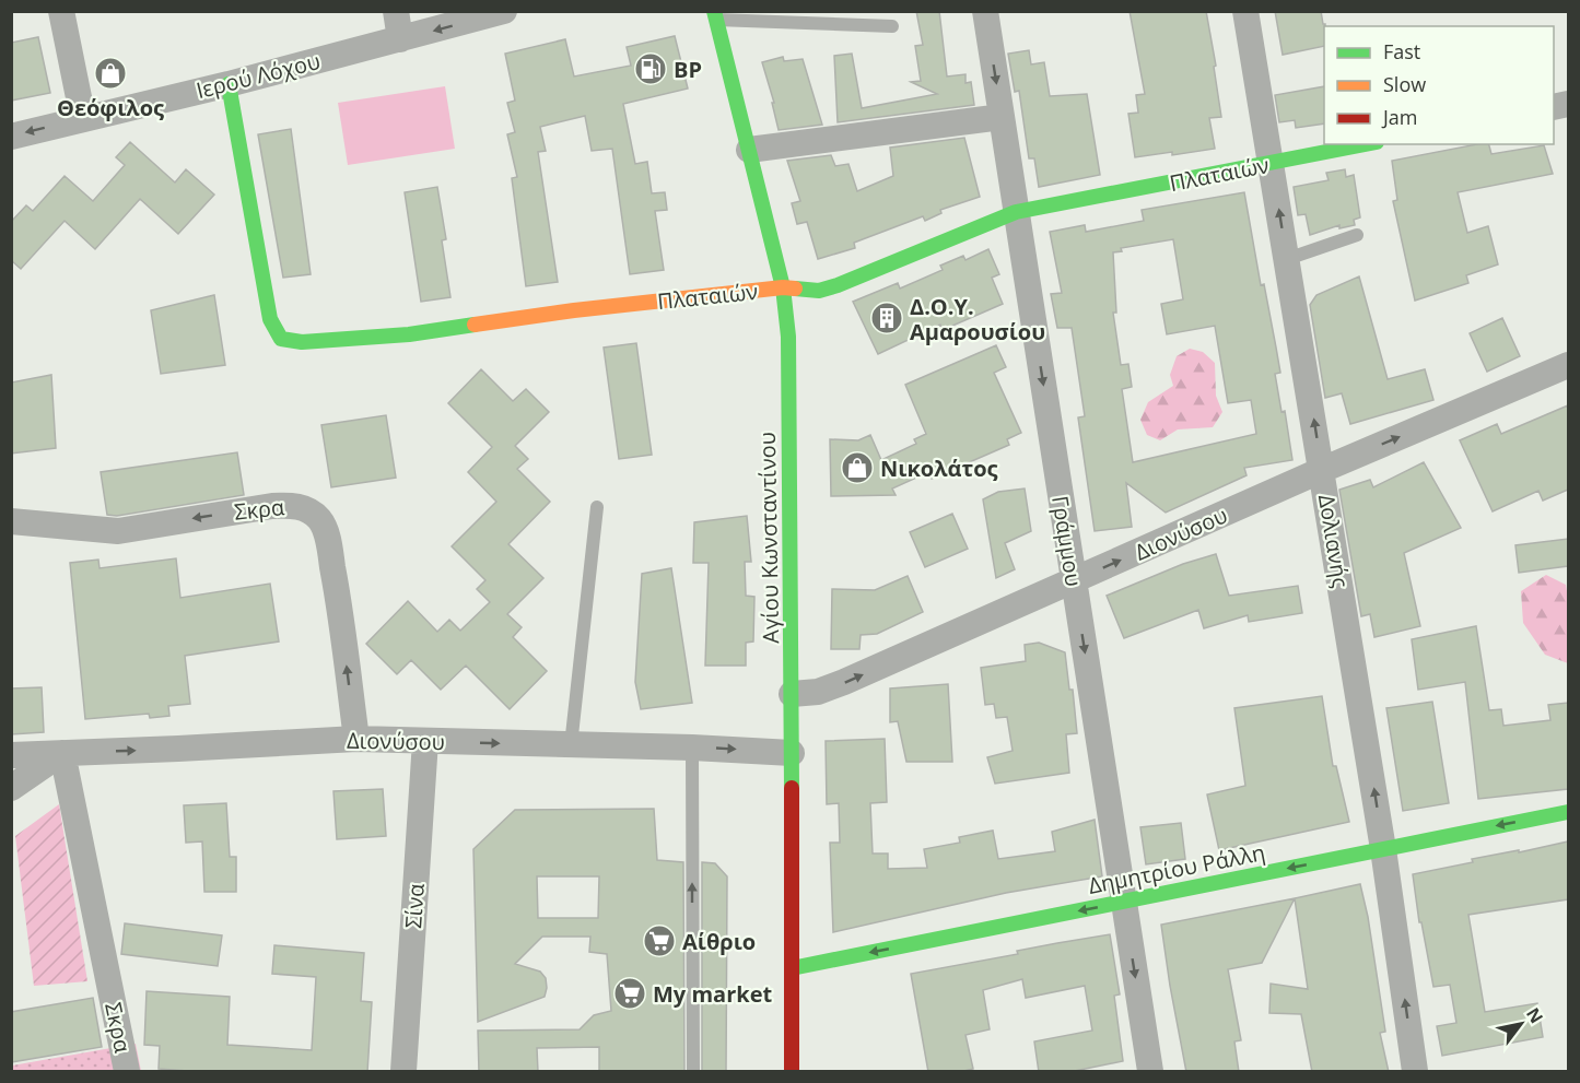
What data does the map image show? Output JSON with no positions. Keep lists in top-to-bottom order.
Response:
{
  "streets": {
    "street": [
      "Ιερού Λόχου",
      "Πλαταιών",
      "Σκρα",
      "Διονύσου",
      "Αγίου Κωνσταντίνου",
      "Γράμμου",
      "Δολιανής",
      "Δημητρίου Ράλλη",
      "Σίνα"
    ]
  },
  "crossings": [
    ["Ιερού Λόχου", "Πλαταιών"],
    ["Πλαταιών", "Αγίου Κωνσταντίνου"],
    ["Πλαταιών", "Γράμμου"],
    ["Πλαταιών", "Δολιανής"],
    ["Σκρα", "Διονύσου"],
    ["Διονύσου", "Αγίου Κωνσταντίνου"],
    ["Διονύσου", "Γράμμου"],
    ["Διονύσου", "Δολιανής"],
    ["Διονύσου", "Σίνα"],
    ["Αγίου Κωνσταντίνου", "Δημητρίου Ράλλη"],
    ["Γράμμου", "Δημητρίου Ράλλη"],
    ["Δολιανής", "Δημητρίου Ράλλη"]
  ],
  "one_way": [
    "Ιερού Λόχου",
    "Διονύσου",
    "Γράμμου",
    "Δολιανής",
    "Δημητρίου Ράλλη"
  ],
  "places": {
    "fuel station": ["BP"],
    "shop": ["Θεόφιλος", "Νικολάτος"],
    "building": ["Δ.Ο.Υ. Αμαρουσίου"],
    "supermarket": ["Αίθριο", "My market"]
  },
  "legend": ["Fast", "Slow", "Jam"],
  "north": "top right"
}
